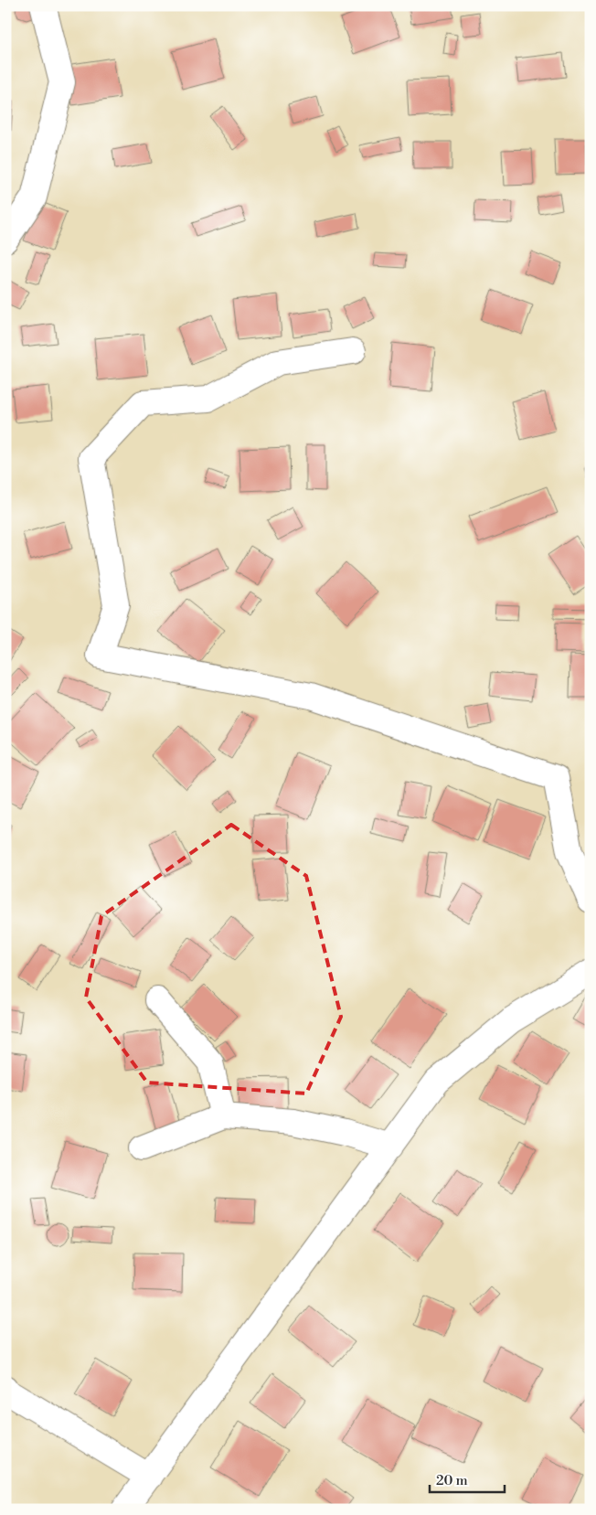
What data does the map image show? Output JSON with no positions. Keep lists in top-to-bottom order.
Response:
{
  "scale_bar": "20 m"
}
